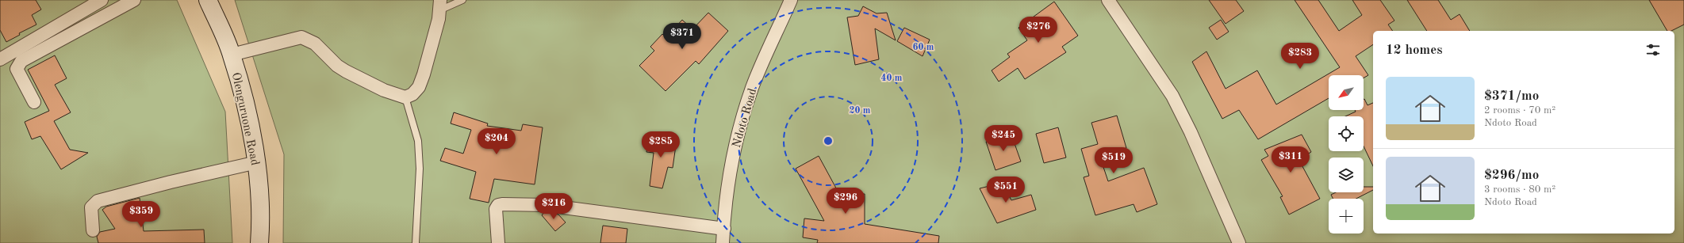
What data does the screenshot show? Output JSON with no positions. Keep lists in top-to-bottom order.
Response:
{
  "streets": {
    "street": ["Ndoto Road", "Olenguruone Road"]
  },
  "north": "bottom left",
  "page": {
    "price": [
      "$276",
      "$371",
      "$283",
      "$245",
      "$204",
      "$285",
      "$311",
      "$519",
      "$551",
      "$296",
      "$216",
      "$359"
    ],
    "heading": "12 homes",
    "list": [
      {
        "name": "$371/mo",
        "note": "2 rooms · 70 m² · Ndoto Road"
      },
      {
        "name": "$296/mo",
        "note": "3 rooms · 80 m² · Ndoto Road"
      }
    ],
    "map_buttons": "+"
  },
  "rings": ["60 m", "40 m", "20 m"]
}
